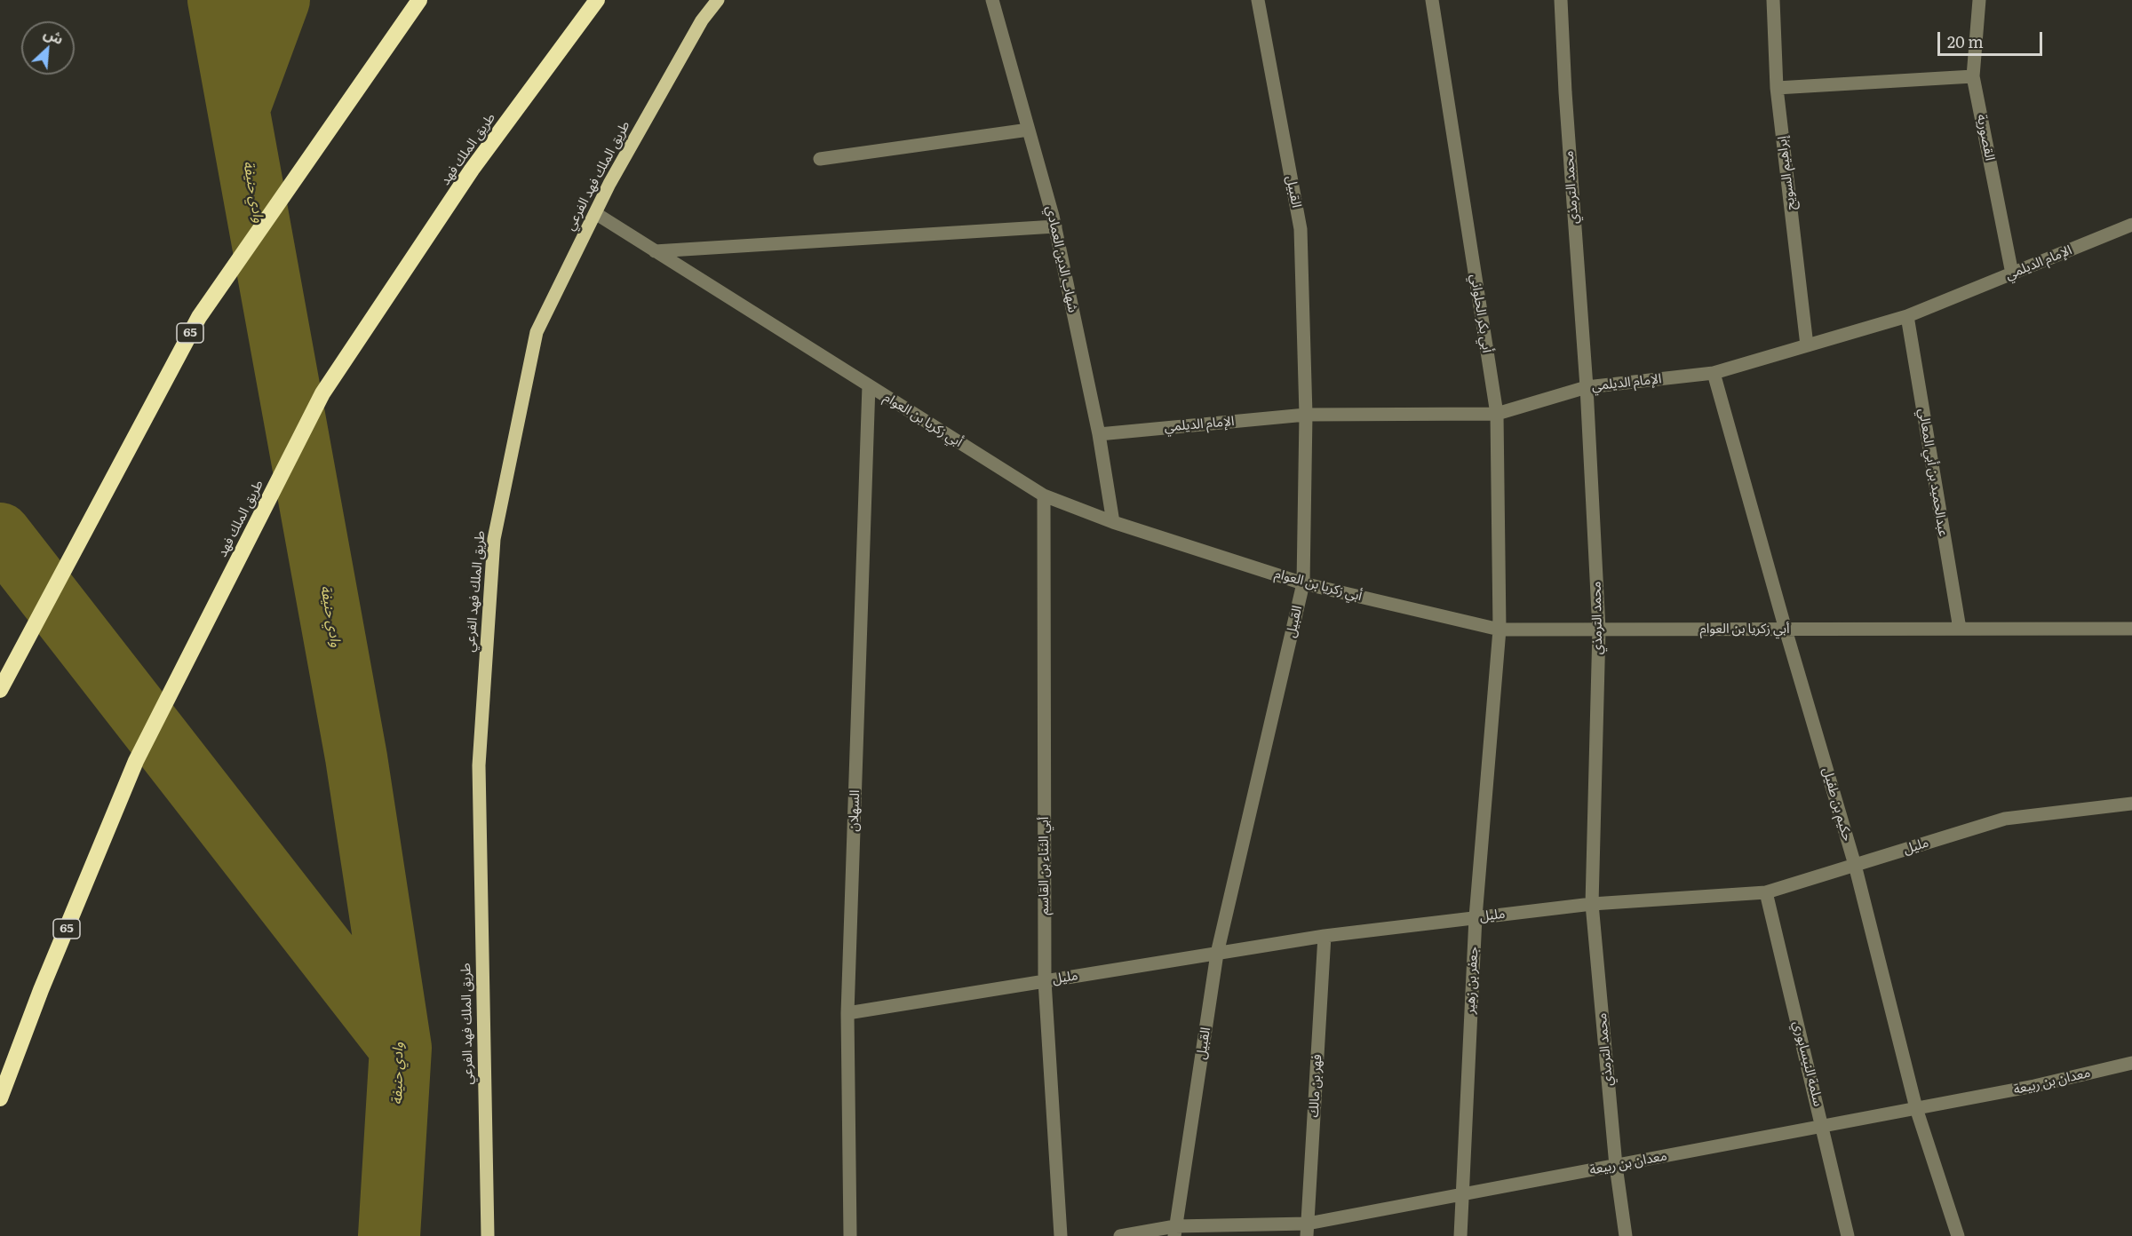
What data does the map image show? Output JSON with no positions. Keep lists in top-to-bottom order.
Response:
{
  "streets": {
    "highway": ["طريق الملك فهد", "65"],
    "main road": ["طريق الملك فهد الفرعي"],
    "street": [
      "القصورية",
      "إبراهيم السويح",
      "محمد الترمذي",
      "القبيل",
      "شهاب الدين العمادي",
      "الإمام الديلمي",
      "أبي بكر الحلواني",
      "أبي زكريا بن العوام",
      "عبدالحميد بن أبي المعالي",
      "حكيم بن طفيل",
      "السهلان",
      "مليل",
      "أبي الثناء بن القاسم",
      "جعفر بن زهير",
      "سلمة النيسابوري",
      "معدان بن ربيعة",
      "فهر بن مالك"
    ]
  },
  "crossings": [
    ["القصورية", "الإمام الديلمي"],
    ["إبراهيم السويح", "الإمام الديلمي"],
    ["طريق الملك فهد الفرعي", "أبي زكريا بن العوام"],
    ["محمد الترمذي", "الإمام الديلمي"],
    ["محمد الترمذي", "أبي زكريا بن العوام"],
    ["محمد الترمذي", "مليل"],
    ["محمد الترمذي", "معدان بن ربيعة"],
    ["القبيل", "الإمام الديلمي"],
    ["القبيل", "أبي زكريا بن العوام"],
    ["القبيل", "مليل"],
    ["القبيل", "معدان بن ربيعة"],
    ["شهاب الدين العمادي", "الإمام الديلمي"],
    ["شهاب الدين العمادي", "أبي زكريا بن العوام"],
    ["الإمام الديلمي", "أبي بكر الحلواني"],
    ["الإمام الديلمي", "عبدالحميد بن أبي المعالي"],
    ["الإمام الديلمي", "حكيم بن طفيل"],
    ["أبي بكر الحلواني", "أبي زكريا بن العوام"],
    ["أبي بكر الحلواني", "جعفر بن زهير"],
    ["أبي زكريا بن العوام", "عبدالحميد بن أبي المعالي"],
    ["أبي زكريا بن العوام", "حكيم بن طفيل"],
    ["أبي زكريا بن العوام", "السهلان"],
    ["أبي زكريا بن العوام", "أبي الثناء بن القاسم"],
    ["أبي زكريا بن العوام", "جعفر بن زهير"],
    ["حكيم بن طفيل", "مليل"],
    ["حكيم بن طفيل", "معدان بن ربيعة"],
    ["السهلان", "مليل"],
    ["مليل", "أبي الثناء بن القاسم"],
    ["مليل", "جعفر بن زهير"],
    ["مليل", "سلمة النيسابوري"],
    ["مليل", "فهر بن مالك"],
    ["جعفر بن زهير", "معدان بن ربيعة"],
    ["سلمة النيسابوري", "معدان بن ربيعة"],
    ["معدان بن ربيعة", "فهر بن مالك"]
  ],
  "water": ["وادي حنيفة"],
  "scale_bar": "20 m",
  "north": "top right"
}
